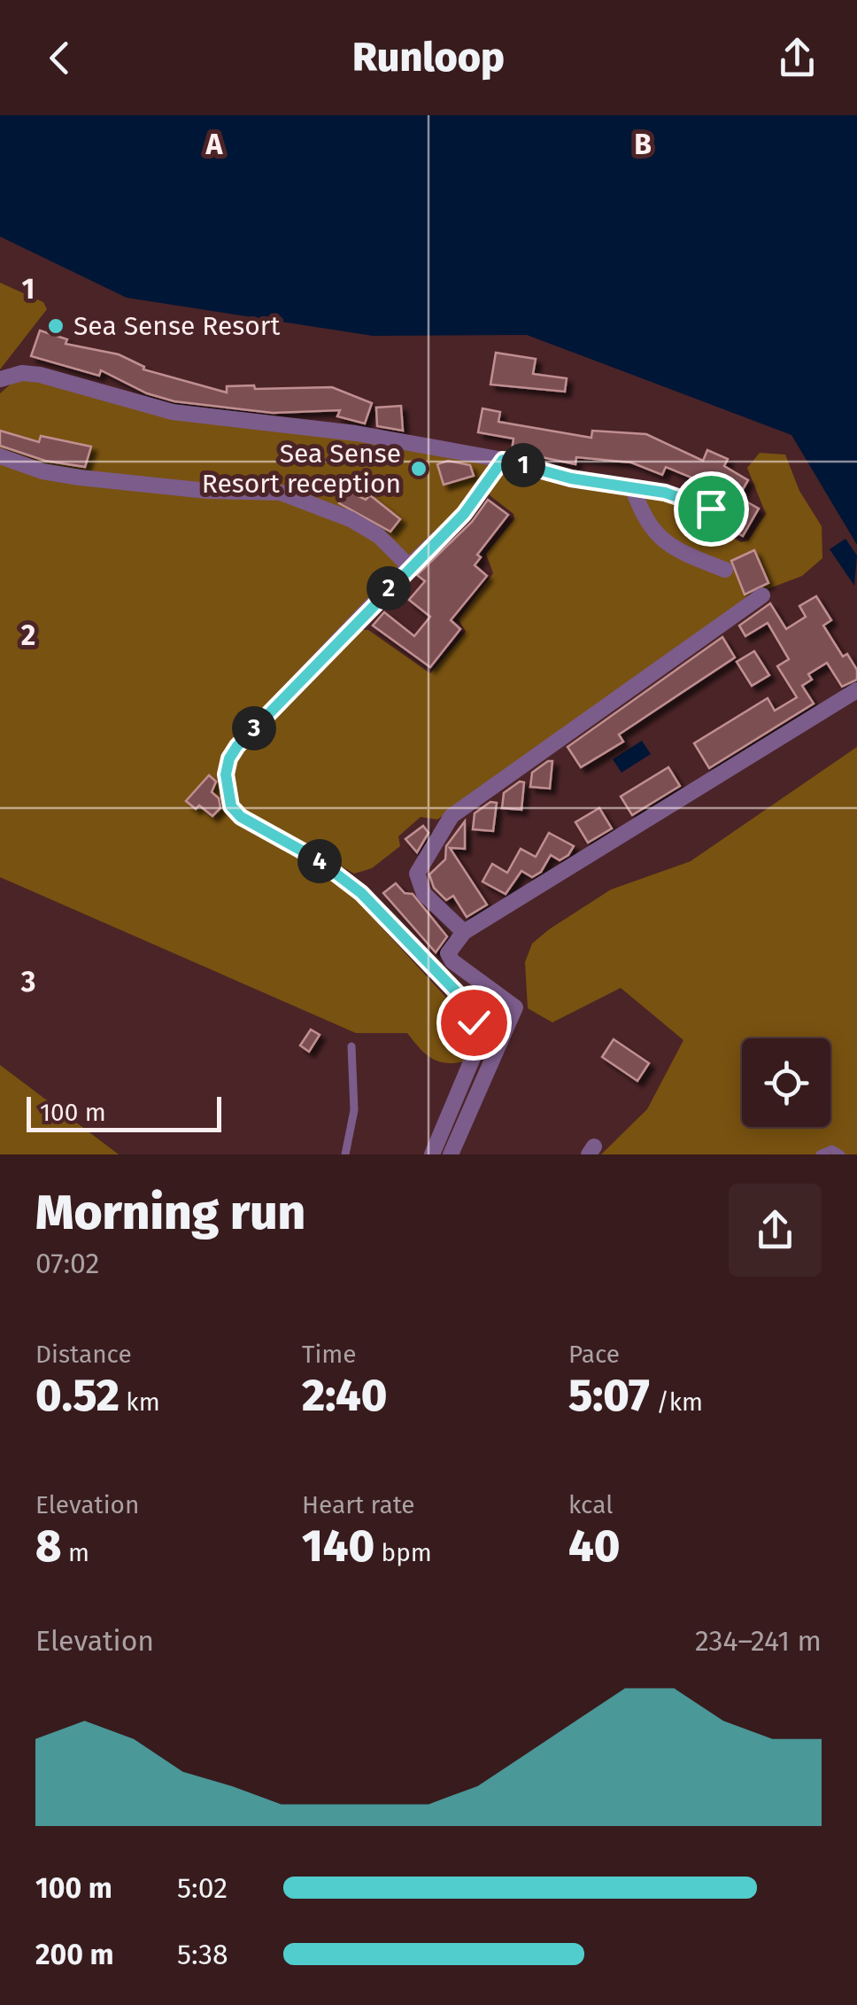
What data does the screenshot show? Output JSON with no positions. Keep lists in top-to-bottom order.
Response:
{
  "places": ["Sea Sense Resort", "Sea Sense Resort reception"],
  "scale_bar": "100 m",
  "page": {
    "header": "Runloop",
    "pins": [
      "1",
      "2",
      "3",
      "4"
    ],
    "scale": "100 m",
    "heading": ["Morning run", "07:02"],
    "stats": [
      ["Distance", "0.52 km"],
      ["Time", "2:40"],
      ["Pace", "5:07 /km"],
      ["Elevation", "8 m"],
      ["Heart rate", "140 bpm"],
      ["kcal", "40"]
    ],
    "chart": ["Elevation", "234–241 m"],
    "list": [
      {
        "name": "100 m",
        "note": "5:02"
      },
      {
        "name": "200 m",
        "note": "5:38"
      }
    ]
  },
  "grid": {
    "columns": ["A", "B"],
    "rows": ["1", "2", "3"]
  }
}
